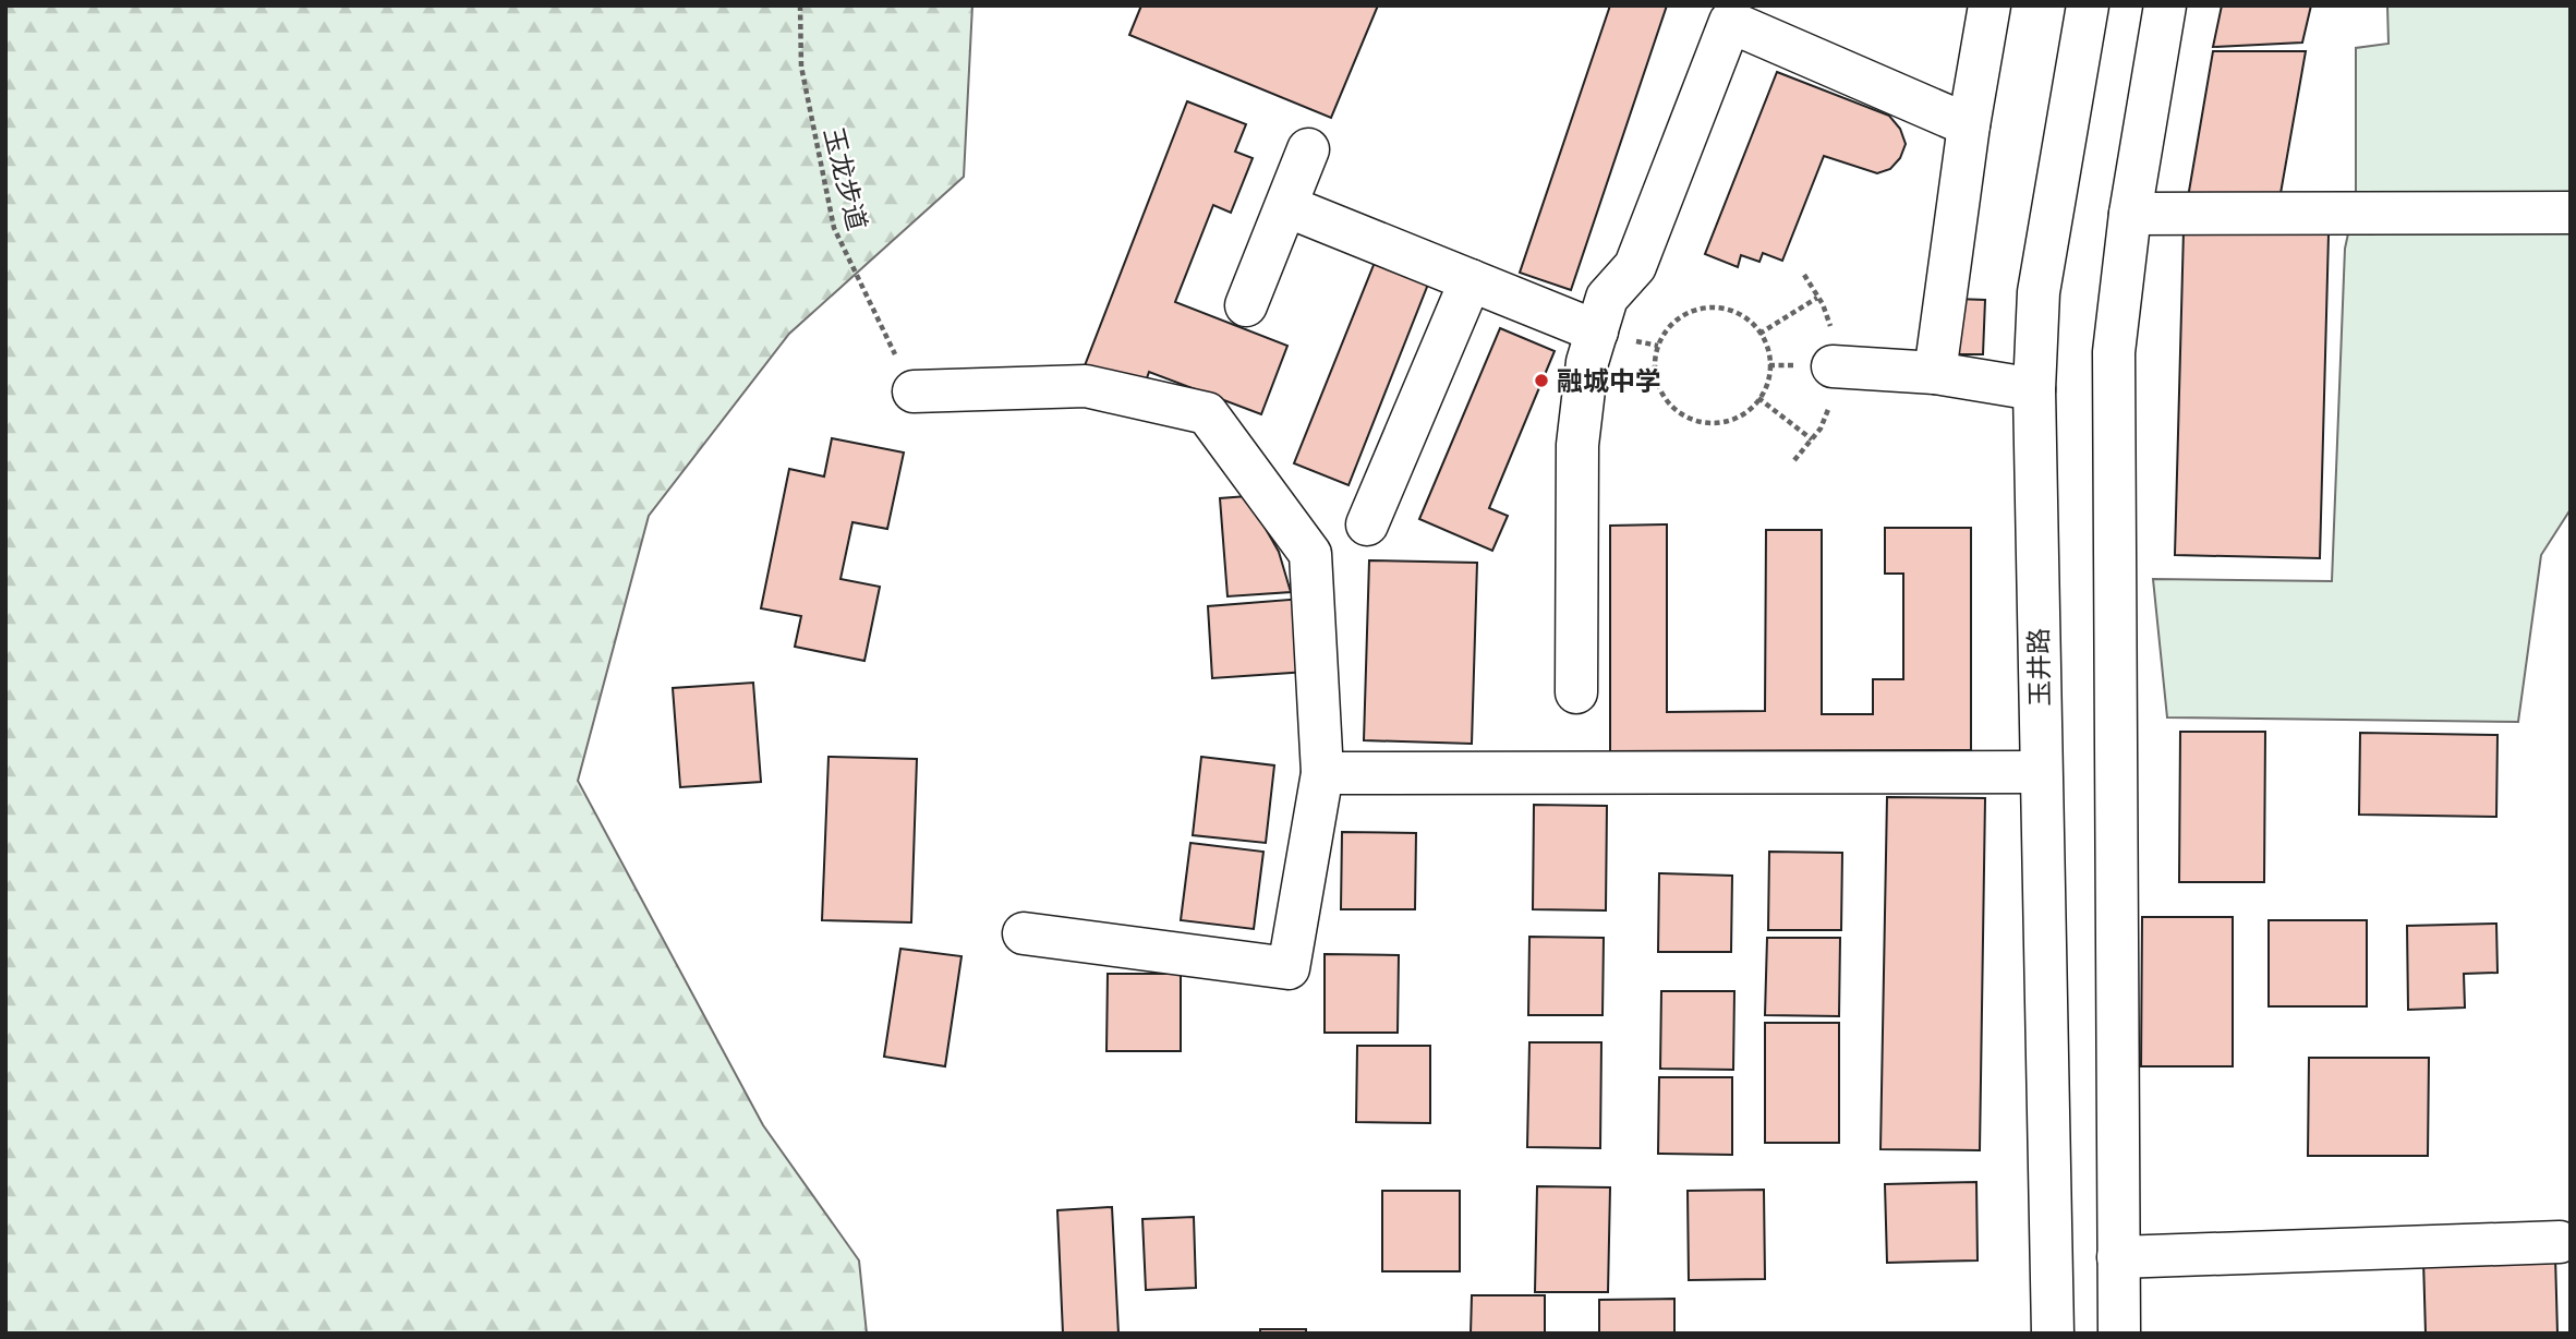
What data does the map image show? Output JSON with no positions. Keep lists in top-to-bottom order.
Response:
{
  "streets": {
    "street": ["玉井路"],
    "path": ["玉龙步道"]
  },
  "places": ["融城中学"]
}
